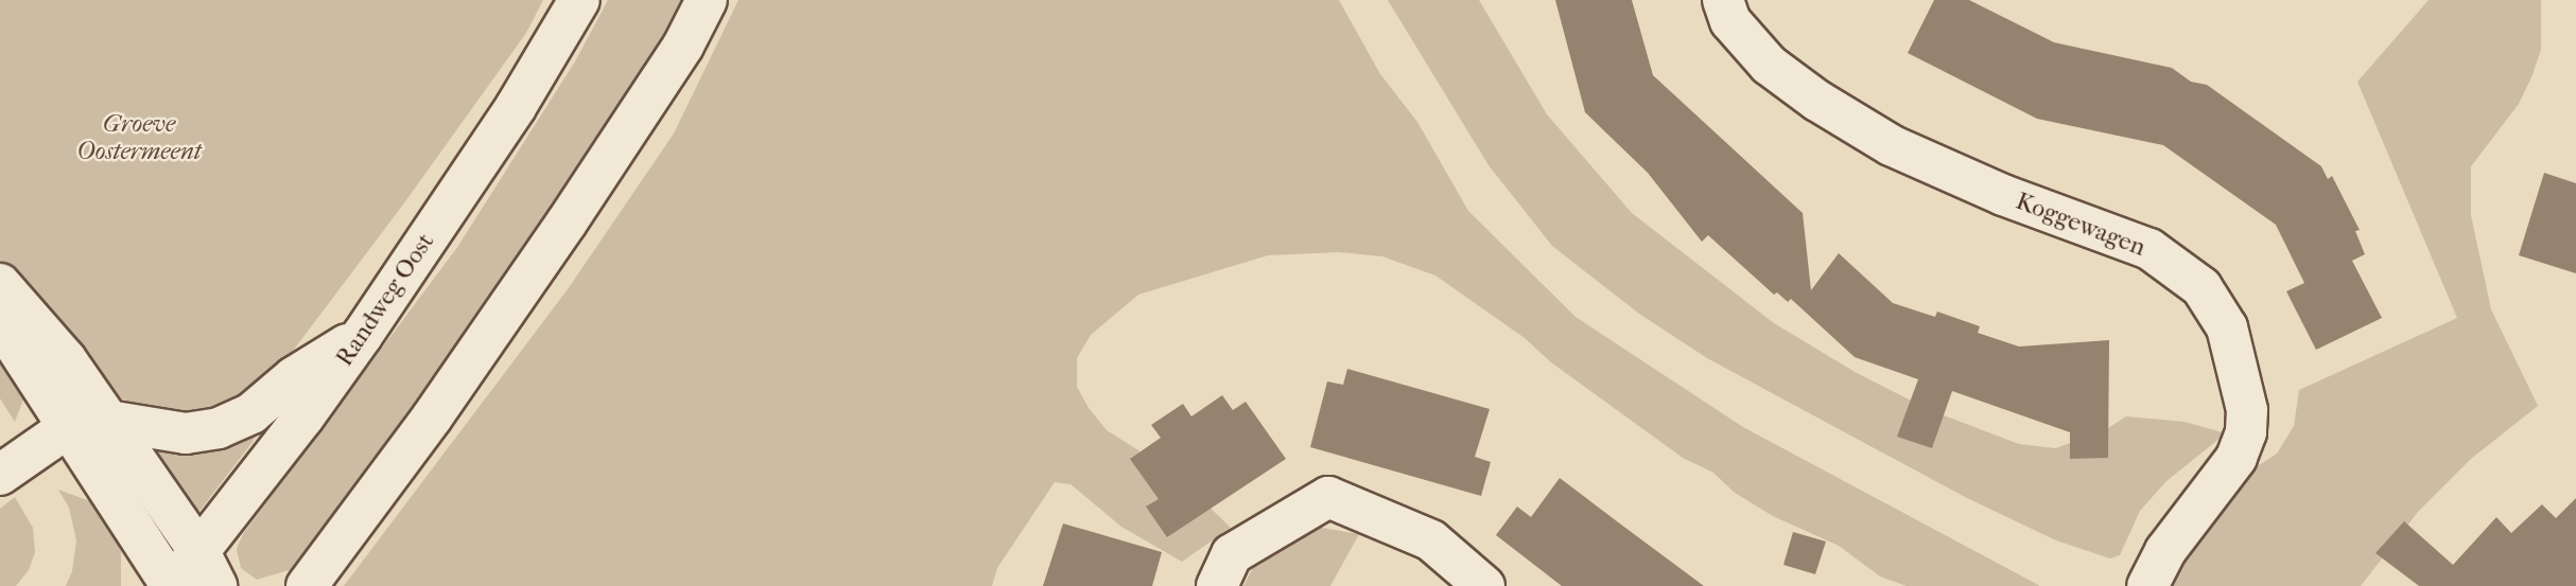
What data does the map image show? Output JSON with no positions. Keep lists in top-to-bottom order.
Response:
{
  "streets": {
    "street": ["Koggewagen", "Randweg Oost"]
  },
  "parks": ["Groeve Oostermeent"]
}
